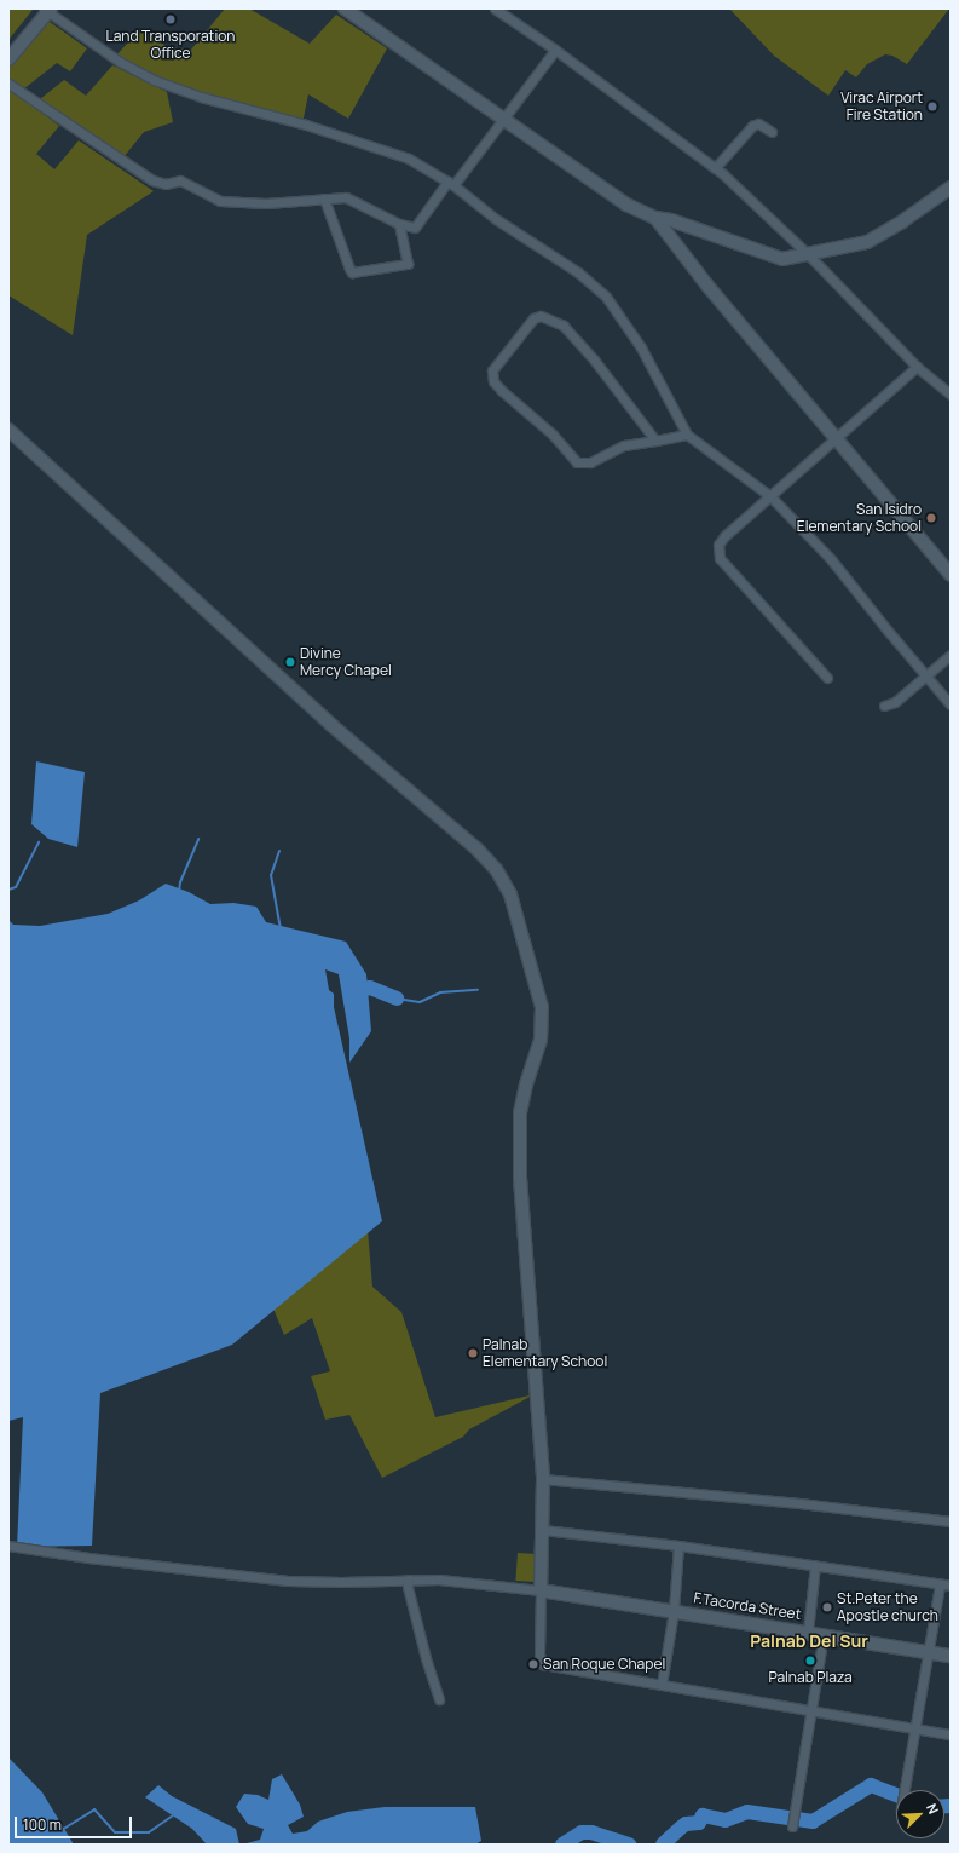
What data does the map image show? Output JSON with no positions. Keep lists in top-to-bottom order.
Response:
{
  "streets": {
    "street": ["F.Tacorda Street"]
  },
  "districts": ["Palnab Del Sur"],
  "places": [
    "Land Transporation Office",
    "Virac Airport Fire Station",
    "San Isidro Elementary School",
    "Divine Mercy Chapel",
    "Palnab Elementary School",
    "St.Peter the Apostle church",
    "Palnab Plaza",
    "San Roque Chapel"
  ],
  "scale_bar": "100 m",
  "north": "top right"
}
